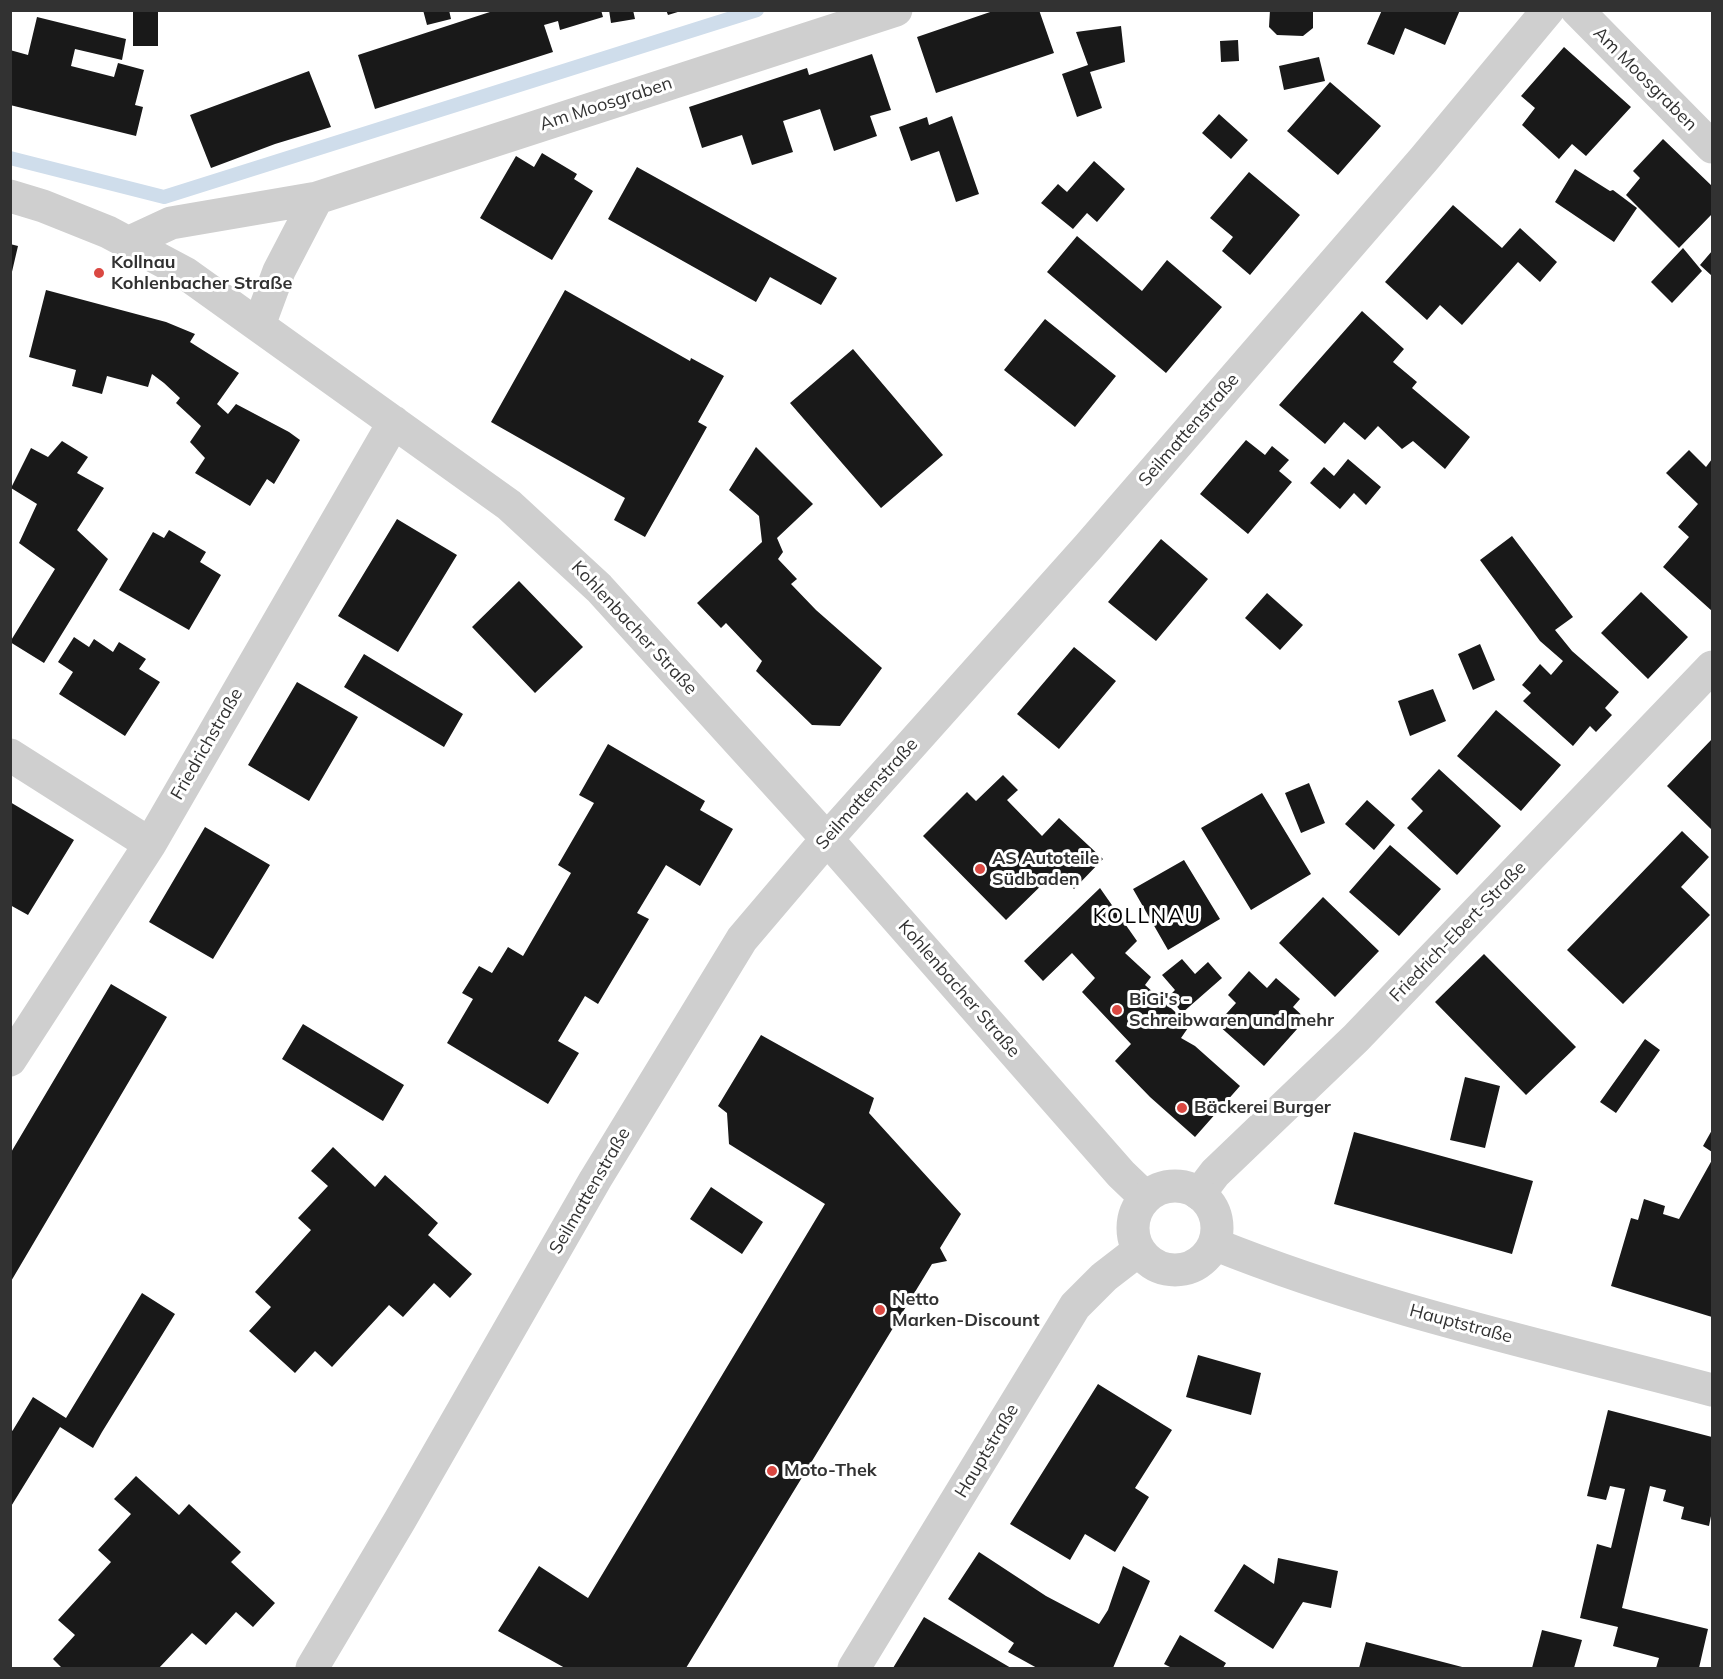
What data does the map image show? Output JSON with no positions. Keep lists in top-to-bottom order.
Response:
{
  "streets": {
    "street": [
      "Am Moosgraben",
      "Seilmattenstraße",
      "Kohlenbacher Straße",
      "Friedrichstraße",
      "Friedrich-Ebert-Straße",
      "Hauptstraße"
    ]
  },
  "crossings": [
    ["Am Moosgraben", "Kohlenbacher Straße"],
    ["Seilmattenstraße", "Kohlenbacher Straße"],
    ["Kohlenbacher Straße", "Friedrichstraße"],
    ["Kohlenbacher Straße", "Friedrich-Ebert-Straße"],
    ["Kohlenbacher Straße", "Hauptstraße"],
    ["Friedrich-Ebert-Straße", "Hauptstraße"]
  ],
  "districts": ["KOLLNAU"],
  "places": [
    "Kollnau Kohlenbacher Straße",
    "AS Autoteile Südbaden",
    "BiGi's - Schreibwaren und mehr",
    "Bäckerei Burger",
    "Netto Marken-Discount",
    "Moto-Thek"
  ]
}
